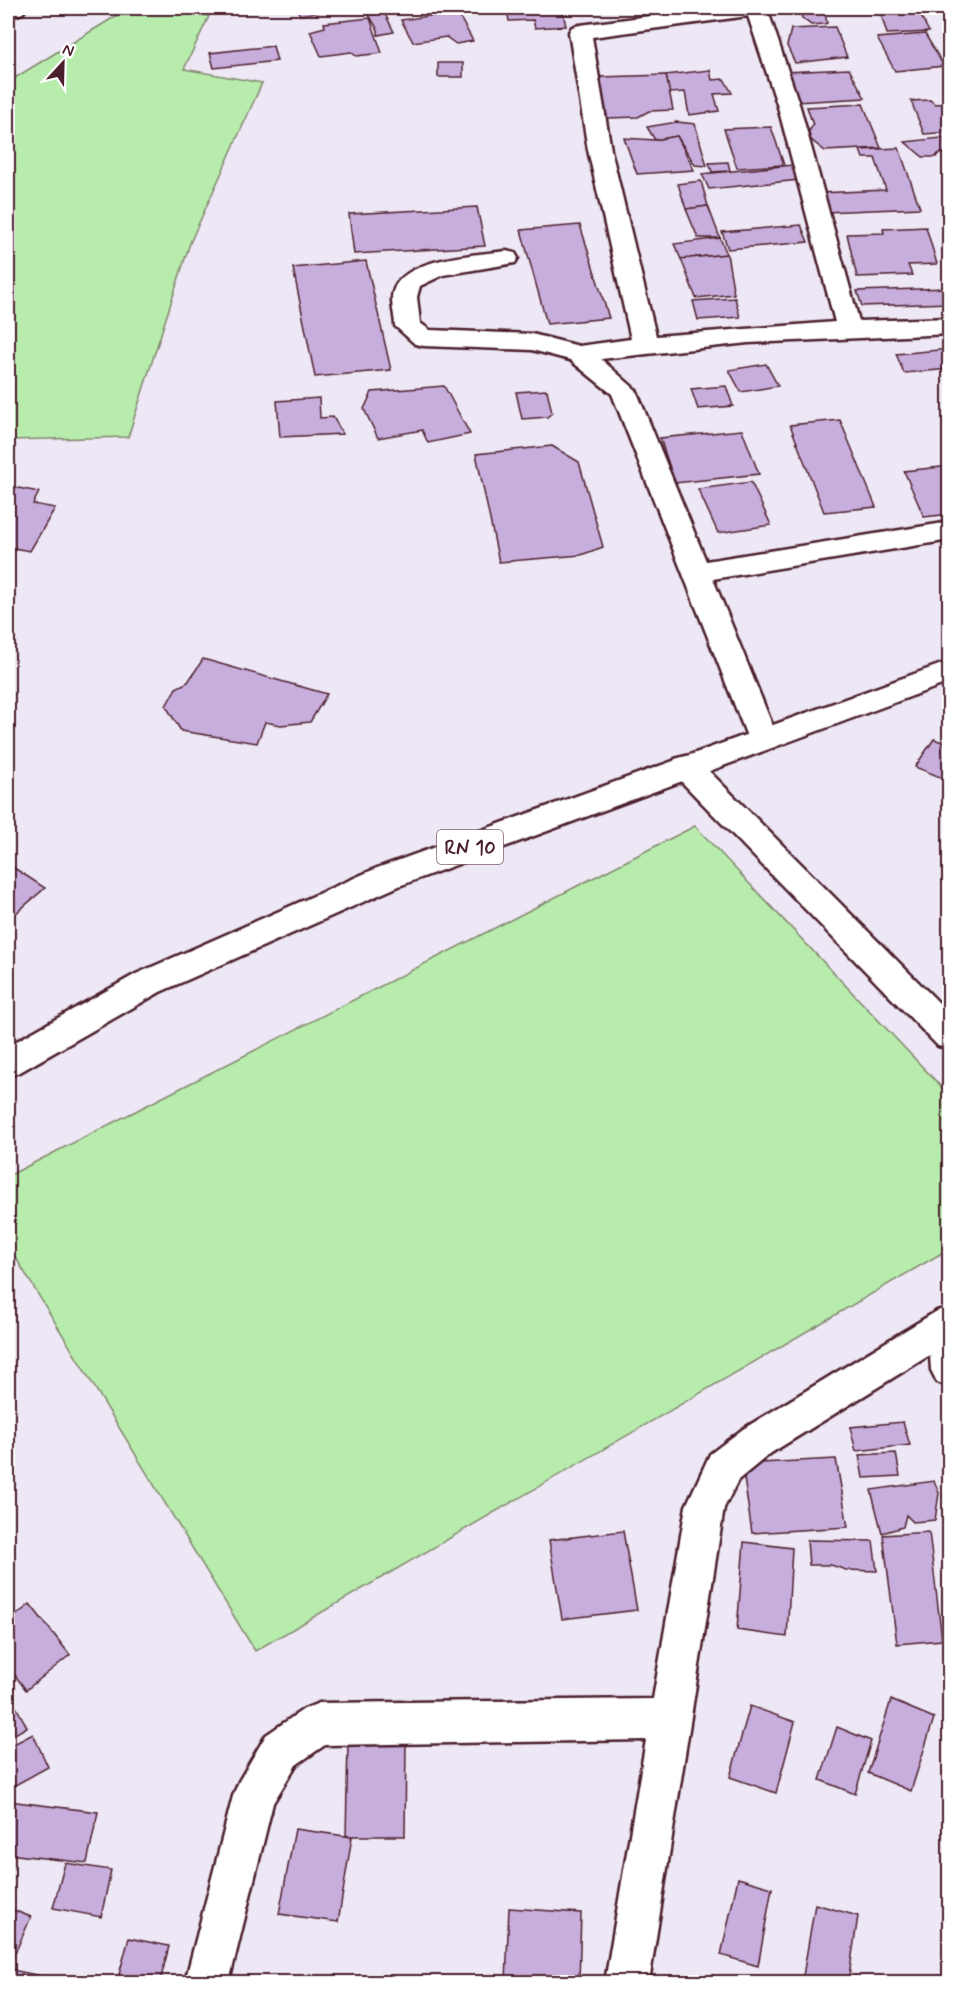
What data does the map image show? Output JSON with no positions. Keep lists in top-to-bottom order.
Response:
{
  "streets": {
    "street": ["RN 10"]
  },
  "north": "top"
}
